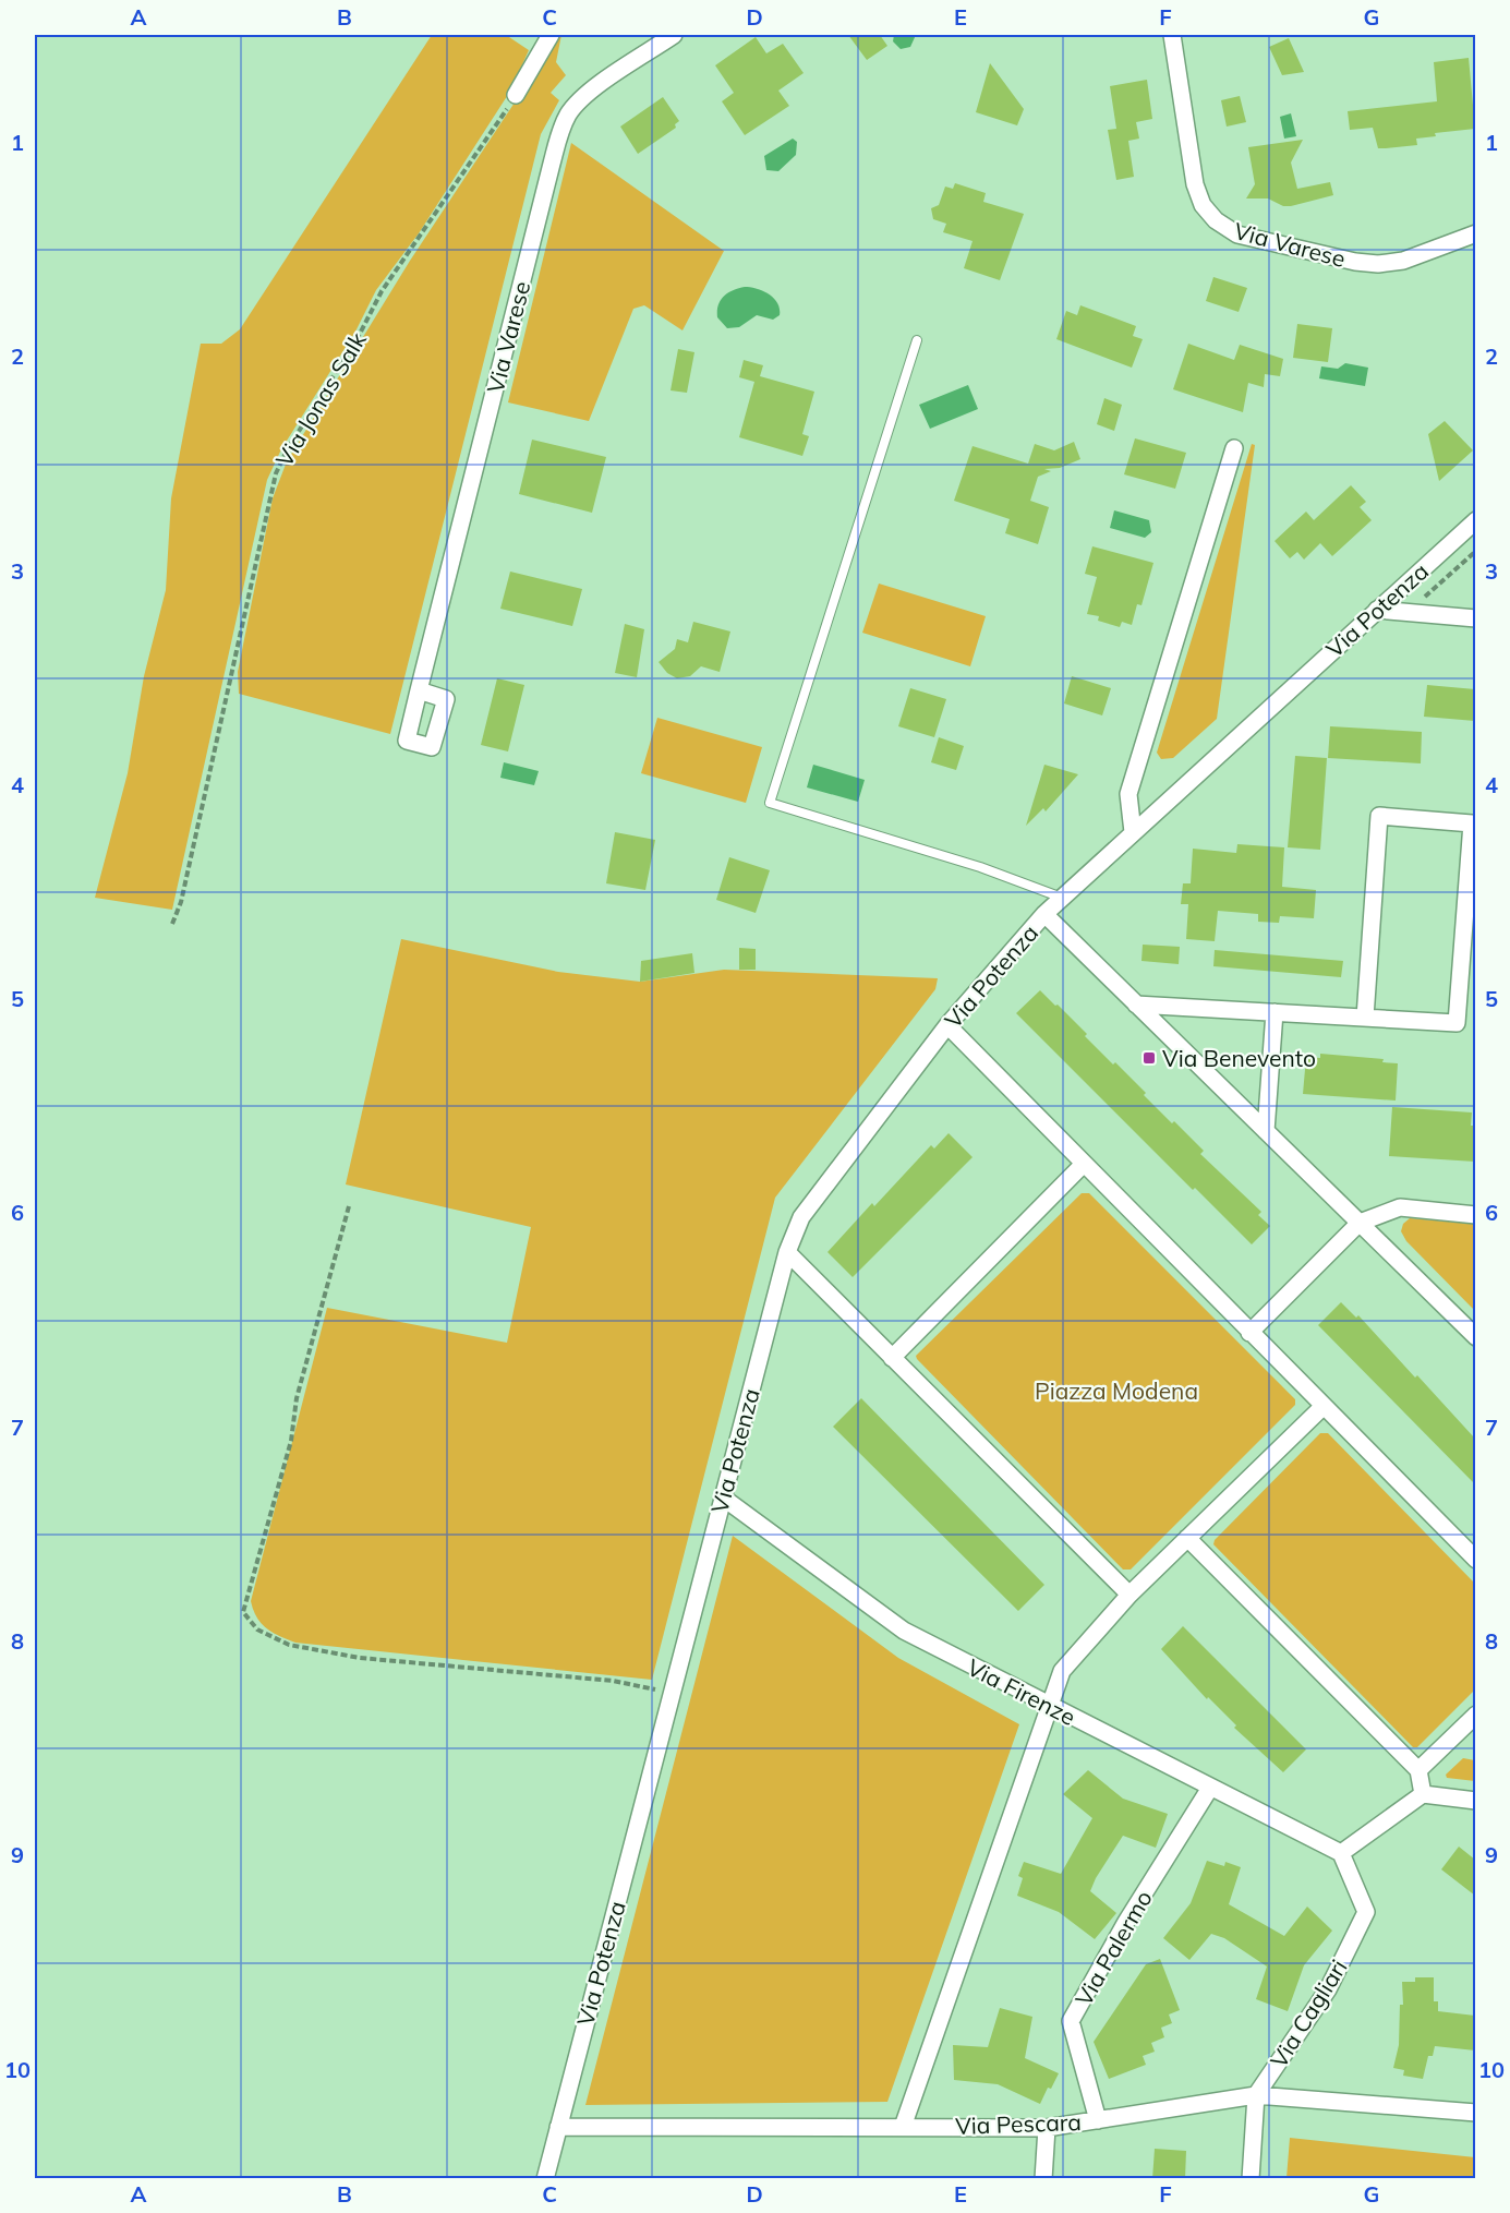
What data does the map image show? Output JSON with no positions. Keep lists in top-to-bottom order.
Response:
{
  "streets": {
    "street": [
      "Via Varese",
      "Via Potenza",
      "Via Firenze",
      "Via Palermo",
      "Via Cagliari",
      "Via Pescara"
    ],
    "path": ["Via Jonas Salk"]
  },
  "crossings": [
    ["Via Potenza", "Via Firenze"],
    ["Via Potenza", "Via Pescara"],
    ["Via Firenze", "Via Palermo"],
    ["Via Firenze", "Via Cagliari"],
    ["Via Palermo", "Via Pescara"],
    ["Via Cagliari", "Via Pescara"]
  ],
  "parks": ["Piazza Modena"],
  "places": {
    "transit": ["Via Benevento"]
  },
  "grid": {
    "columns": [
      "A",
      "B",
      "C",
      "D",
      "E",
      "F",
      "G"
    ],
    "rows": [
      "1",
      "2",
      "3",
      "4",
      "5",
      "6",
      "7",
      "8",
      "9",
      "10"
    ]
  }
}
